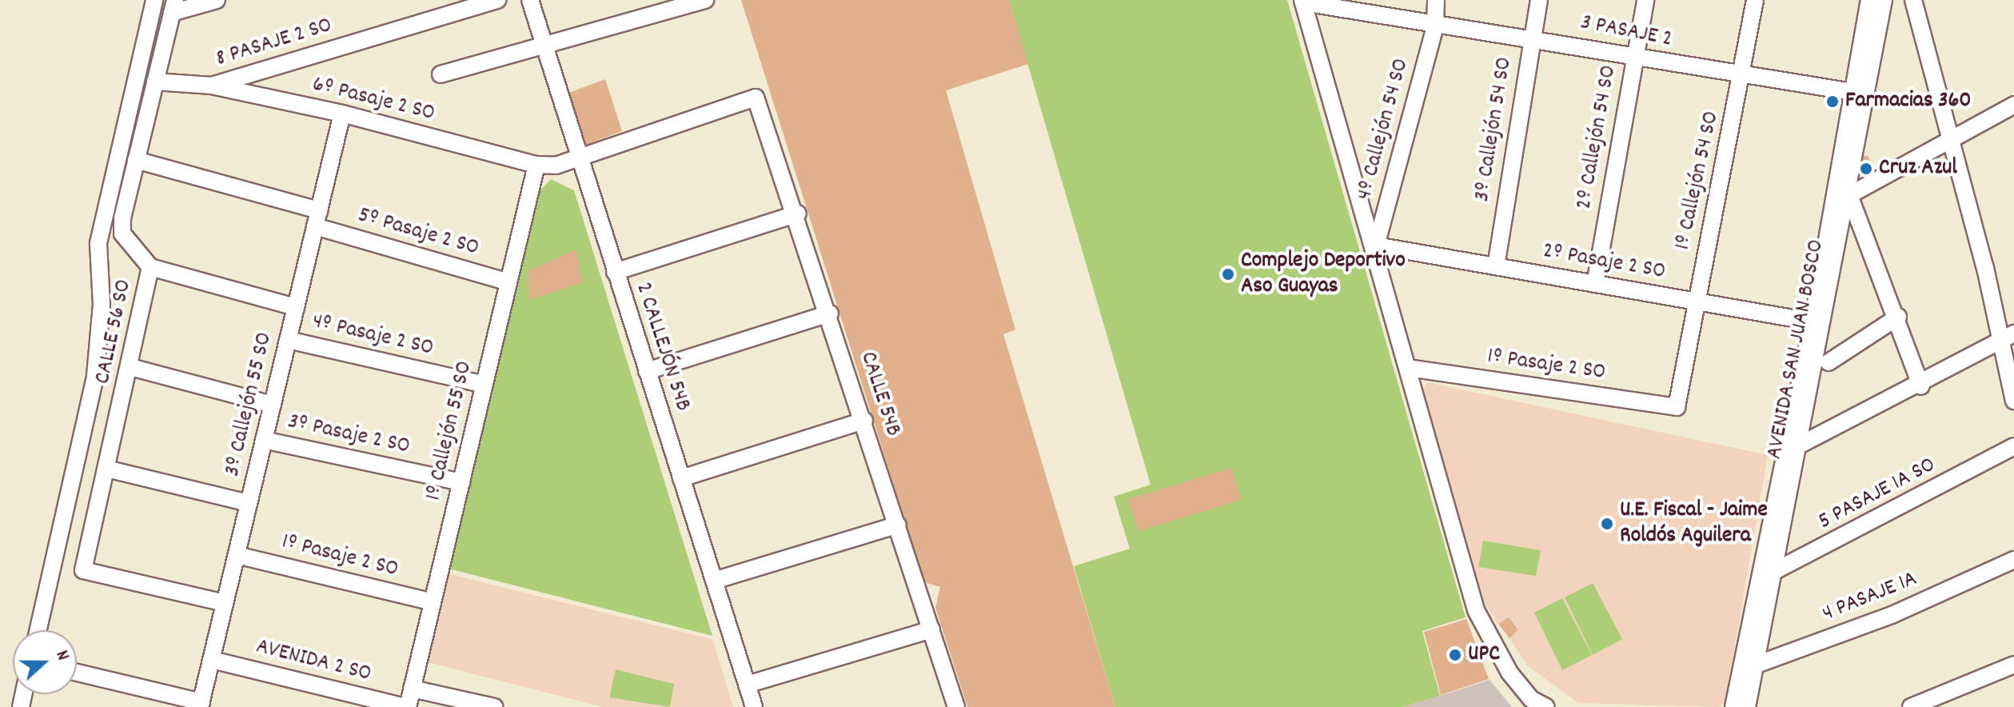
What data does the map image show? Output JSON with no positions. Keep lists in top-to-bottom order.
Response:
{
  "streets": {
    "street": [
      "3 PASAJE 2",
      "8 PASAJE 2 SO",
      "6º Pasaje 2 SO",
      "4º Callejón 54 SO",
      "3º Callejón 54 SO",
      "2º Callejón 54 SO",
      "1º Callejón 54 SO",
      "5º Pasaje 2 SO",
      "2º Pasaje 2 SO",
      "CALLE 56 SO",
      "4º Pasaje 2 SO",
      "2 CALLEJÓN 54B",
      "AVENIDA SAN JUAN BOSCO",
      "1º Pasaje 2 SO",
      "CALLE 54B",
      "3º Callejón 55 SO",
      "1º Callejón 55 SO",
      "3º Pasaje 2 SO",
      "5 PASAJE 1A SO",
      "4 PASAJE 1A",
      "AVENIDA 2 SO"
    ]
  },
  "crossings": [
    ["3 PASAJE 2", "4º Callejón 54 SO"],
    ["3 PASAJE 2", "3º Callejón 54 SO"],
    ["3 PASAJE 2", "2º Callejón 54 SO"],
    ["3 PASAJE 2", "1º Callejón 54 SO"],
    ["3 PASAJE 2", "AVENIDA SAN JUAN BOSCO"],
    ["8 PASAJE 2 SO", "6º Pasaje 2 SO"],
    ["6º Pasaje 2 SO", "CALLE 56 SO"],
    ["6º Pasaje 2 SO", "2 CALLEJÓN 54B"],
    ["6º Pasaje 2 SO", "CALLE 54B"],
    ["6º Pasaje 2 SO", "3º Callejón 55 SO"],
    ["6º Pasaje 2 SO", "1º Callejón 55 SO"],
    ["4º Callejón 54 SO", "2º Pasaje 2 SO"],
    ["3º Callejón 54 SO", "2º Pasaje 2 SO"],
    ["2º Callejón 54 SO", "2º Pasaje 2 SO"],
    ["1º Callejón 54 SO", "2º Pasaje 2 SO"],
    ["1º Callejón 54 SO", "1º Pasaje 2 SO"],
    ["5º Pasaje 2 SO", "CALLE 56 SO"],
    ["5º Pasaje 2 SO", "3º Callejón 55 SO"],
    ["5º Pasaje 2 SO", "1º Callejón 55 SO"],
    ["2º Pasaje 2 SO", "AVENIDA SAN JUAN BOSCO"],
    ["CALLE 56 SO", "4º Pasaje 2 SO"],
    ["CALLE 56 SO", "3º Callejón 55 SO"],
    ["CALLE 56 SO", "3º Pasaje 2 SO"],
    ["4º Pasaje 2 SO", "3º Callejón 55 SO"],
    ["4º Pasaje 2 SO", "1º Callejón 55 SO"],
    ["AVENIDA SAN JUAN BOSCO", "5 PASAJE 1A SO"],
    ["AVENIDA SAN JUAN BOSCO", "4 PASAJE 1A"],
    ["1º Pasaje 2 SO", "3º Callejón 55 SO"],
    ["1º Pasaje 2 SO", "1º Callejón 55 SO"],
    ["3º Callejón 55 SO", "3º Pasaje 2 SO"],
    ["3º Callejón 55 SO", "AVENIDA 2 SO"],
    ["1º Callejón 55 SO", "3º Pasaje 2 SO"],
    ["1º Callejón 55 SO", "AVENIDA 2 SO"]
  ],
  "places": [
    "Farmacias 360",
    "Cruz Azul",
    "Complejo Deportivo Aso Guayas",
    "U.E. Fiscal - Jaime Roldós Aguilera",
    "UPC"
  ],
  "north": "right"
}
